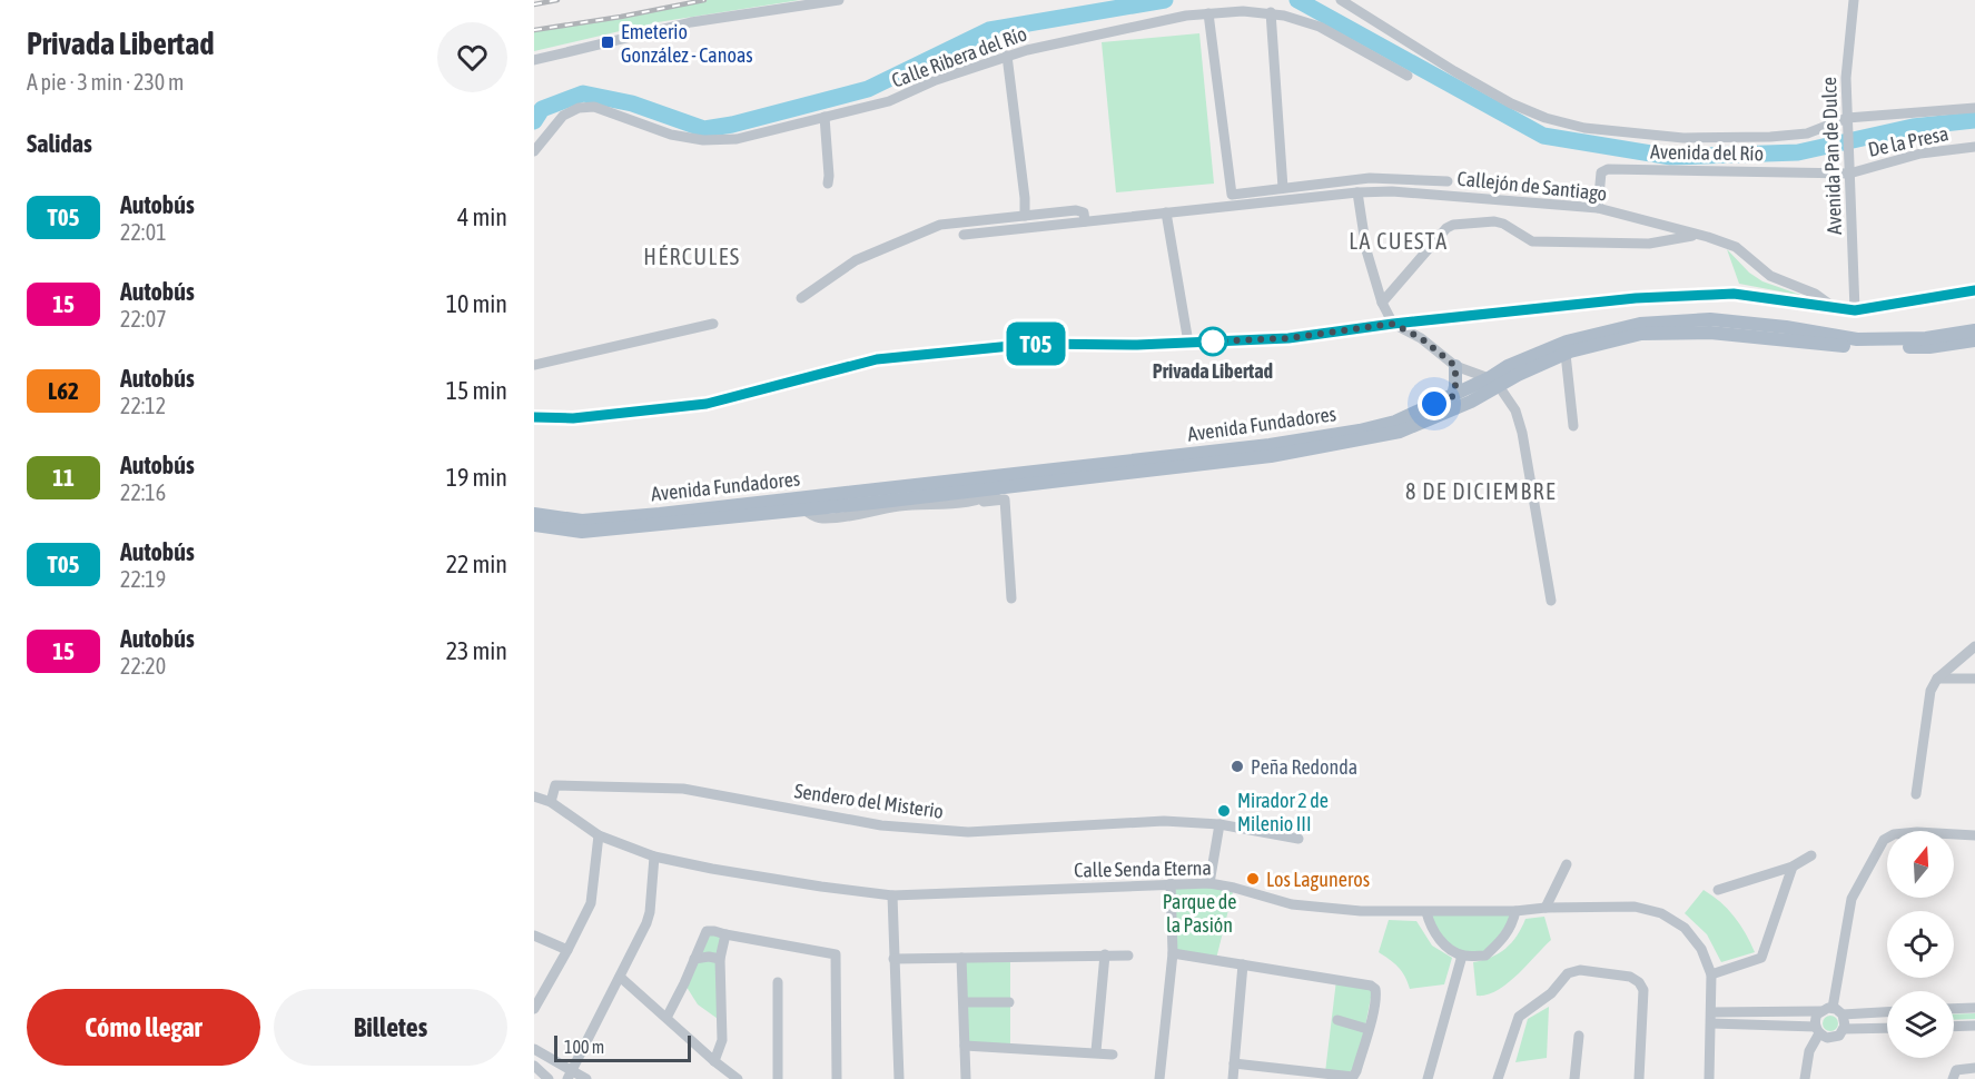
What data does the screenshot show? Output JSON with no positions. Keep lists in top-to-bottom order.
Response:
{
  "streets": {
    "main road": ["Avenida Fundadores"],
    "street": [
      "Calle Ribera del Río",
      "De la Presa",
      "Avenida del Río",
      "Avenida Pan de Dulce",
      "Callejón de Santiago",
      "Sendero del Misterio",
      "Calle Senda Eterna"
    ]
  },
  "crossings": [
    ["Calle Ribera del Río", "Callejón de Santiago"],
    ["De la Presa", "Avenida del Río"],
    ["De la Presa", "Avenida Pan de Dulce"],
    ["Avenida del Río", "Avenida Pan de Dulce"],
    ["Avenida del Río", "Callejón de Santiago"],
    ["Sendero del Misterio", "Calle Senda Eterna"]
  ],
  "districts": ["LA CUESTA", "HÉRCULES", "8 DE DICIEMBRE"],
  "parks": ["Parque de la Pasión"],
  "places": {
    "transit": ["Emeterio González - Canoas"],
    "other": [
      "Privada Libertad",
      "Peña Redonda",
      "Mirador 2 de Milenio III",
      "Los Laguneros"
    ]
  },
  "lines": ["bus line T05"],
  "scale_bar": "100 m",
  "north": "top",
  "page": {
    "heading": [
      ["Privada Libertad", "A pie · 3 min · 230 m"],
      "Salidas"
    ],
    "on_map": "T05",
    "list": [
      {
        "mark": "T05",
        "name": "Autobús",
        "note": "22:01",
        "value": "4 min"
      },
      {
        "mark": "15",
        "name": "Autobús",
        "note": "22:07",
        "value": "10 min"
      },
      {
        "mark": "L62",
        "name": "Autobús",
        "note": "22:12",
        "value": "15 min"
      },
      {
        "mark": "11",
        "name": "Autobús",
        "note": "22:16",
        "value": "19 min"
      },
      {
        "mark": "T05",
        "name": "Autobús",
        "note": "22:19",
        "value": "22 min"
      },
      {
        "mark": "15",
        "name": "Autobús",
        "note": "22:20",
        "value": "23 min"
      }
    ],
    "buttons": ["Cómo llegar", "Billetes"],
    "scale": "100 m"
  }
}
